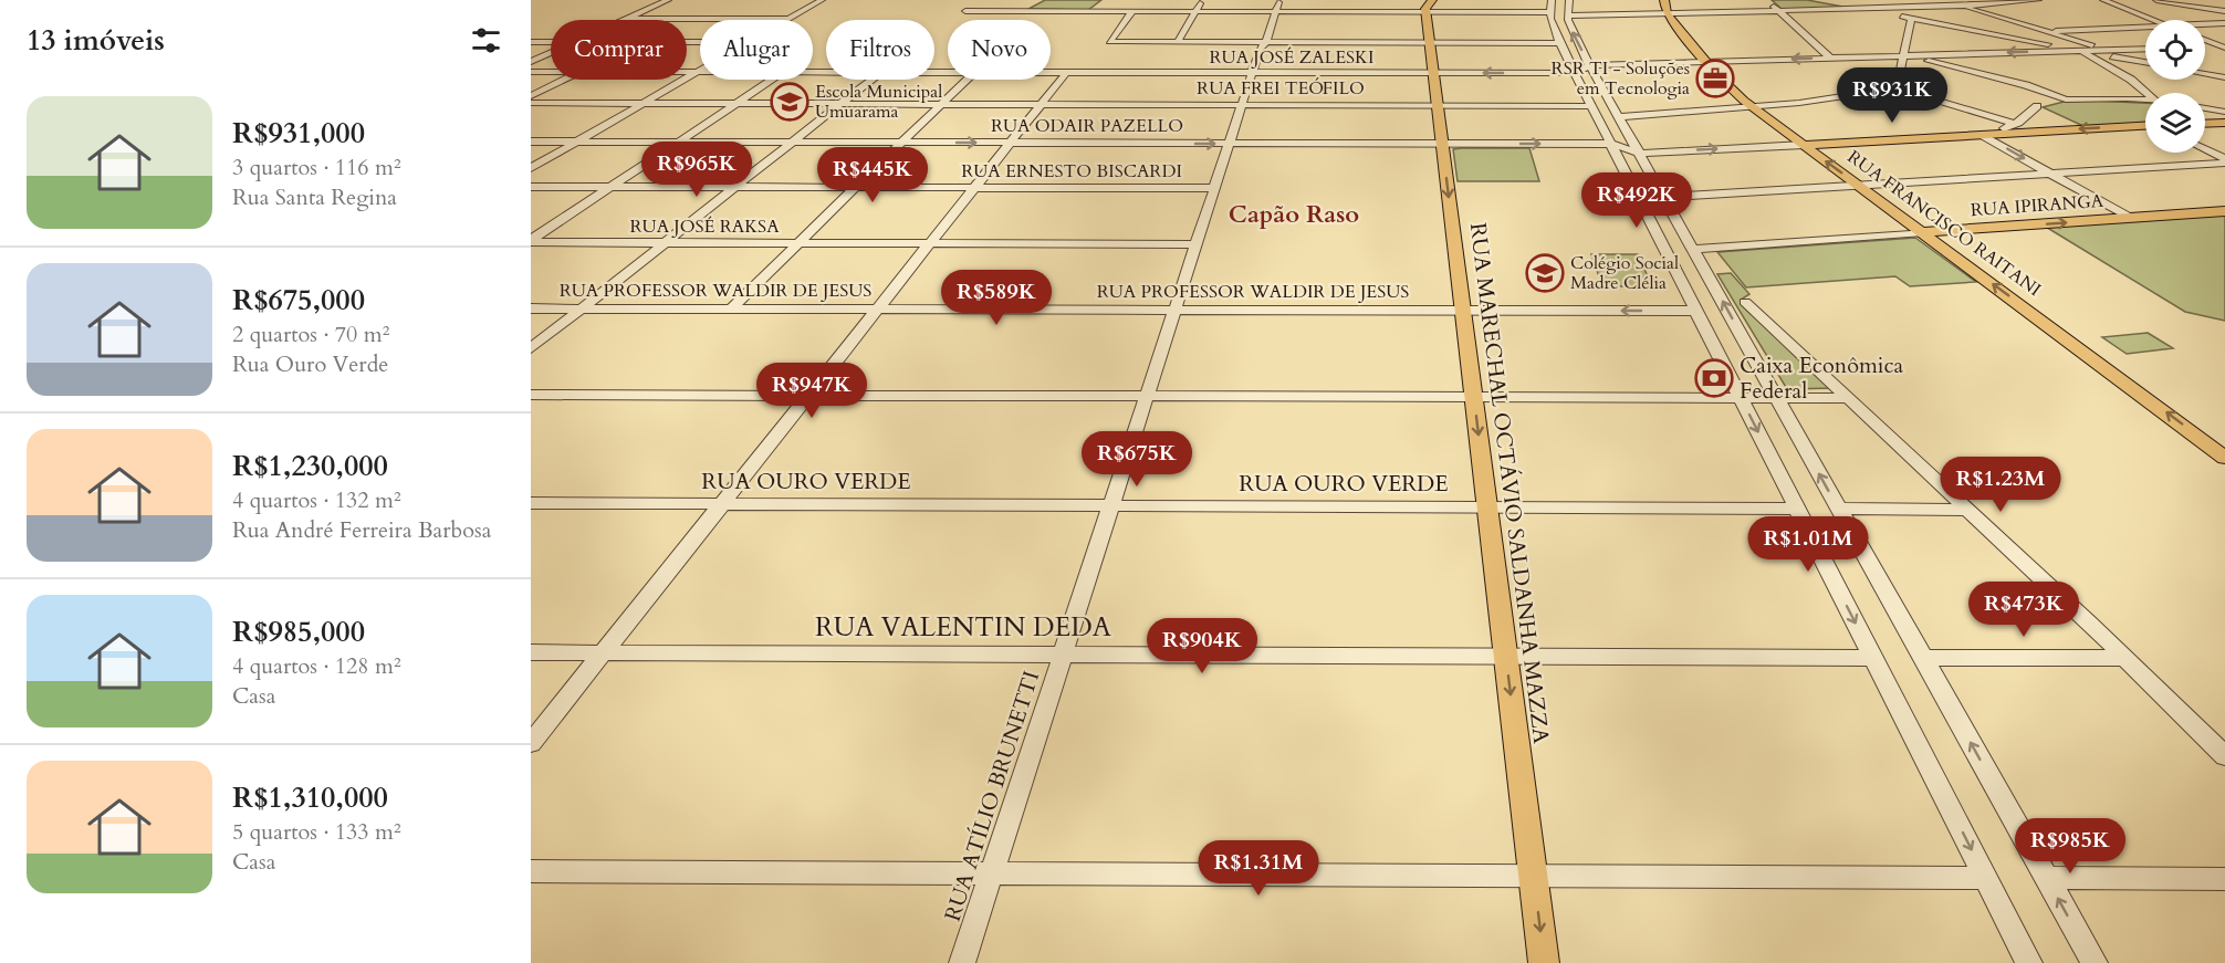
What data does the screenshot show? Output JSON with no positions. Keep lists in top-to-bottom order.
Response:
{
  "streets": {
    "main road": ["RUA IPIRANGA", "RUA FRANCISCO RAITANI", "RUA MARECHAL OCTÁVIO SALDANHA MAZZA"],
    "street": [
      "RUA JOSÉ ZALESKI",
      "RUA FREI TEÓFILO",
      "RUA ODAIR PAZELLO",
      "RUA ERNESTO BISCARDI",
      "RUA JOSÉ RAKSA",
      "RUA PROFESSOR WALDIR DE JESUS",
      "RUA OURO VERDE",
      "RUA VALENTIN DEDA",
      "RUA ATÍLIO BRUNETTI"
    ]
  },
  "crossings": [
    ["RUA JOSÉ ZALESKI", "RUA MARECHAL OCTÁVIO SALDANHA MAZZA"],
    ["RUA JOSÉ ZALESKI", "RUA ATÍLIO BRUNETTI"],
    ["RUA FREI TEÓFILO", "RUA MARECHAL OCTÁVIO SALDANHA MAZZA"],
    ["RUA FREI TEÓFILO", "RUA ATÍLIO BRUNETTI"],
    ["RUA ODAIR PAZELLO", "RUA MARECHAL OCTÁVIO SALDANHA MAZZA"],
    ["RUA ODAIR PAZELLO", "RUA ATÍLIO BRUNETTI"],
    ["RUA ERNESTO BISCARDI", "RUA ATÍLIO BRUNETTI"],
    ["RUA IPIRANGA", "RUA FRANCISCO RAITANI"],
    ["RUA JOSÉ RAKSA", "RUA ATÍLIO BRUNETTI"],
    ["RUA PROFESSOR WALDIR DE JESUS", "RUA MARECHAL OCTÁVIO SALDANHA MAZZA"],
    ["RUA PROFESSOR WALDIR DE JESUS", "RUA ATÍLIO BRUNETTI"],
    ["RUA OURO VERDE", "RUA MARECHAL OCTÁVIO SALDANHA MAZZA"],
    ["RUA OURO VERDE", "RUA ATÍLIO BRUNETTI"],
    ["RUA MARECHAL OCTÁVIO SALDANHA MAZZA", "RUA VALENTIN DEDA"],
    ["RUA VALENTIN DEDA", "RUA ATÍLIO BRUNETTI"]
  ],
  "one_way": ["RUA FRANCISCO RAITANI", "RUA MARECHAL OCTÁVIO SALDANHA MAZZA"],
  "districts": ["Capão Raso"],
  "places": {
    "office": ["RSR TI - Soluções em Tecnologia"],
    "school or university": ["Escola Municipal Umuarama", "Colégio Social Madre Clélia"],
    "bank": ["Caixa Econômica Federal"]
  },
  "page": {
    "heading": "13 imóveis",
    "chip": [
      "Comprar",
      "Alugar",
      "Filtros",
      "Novo"
    ],
    "price": [
      "R$931K",
      "R$965K",
      "R$445K",
      "R$492K",
      "R$589K",
      "R$947K",
      "R$675K",
      "R$1.23M",
      "R$1.01M",
      "R$473K",
      "R$904K",
      "R$985K",
      "R$1.31M"
    ],
    "list": [
      {
        "name": "R$931,000",
        "note": "3 quartos · 116 m² · Rua Santa Regina"
      },
      {
        "name": "R$675,000",
        "note": "2 quartos · 70 m² · Rua Ouro Verde"
      },
      {
        "name": "R$1,230,000",
        "note": "4 quartos · 132 m² · Rua André Ferreira Barbosa"
      },
      {
        "name": "R$985,000",
        "note": "4 quartos · 128 m² · Casa"
      },
      {
        "name": "R$1,310,000",
        "note": "5 quartos · 133 m² · Casa"
      }
    ]
  }
}
